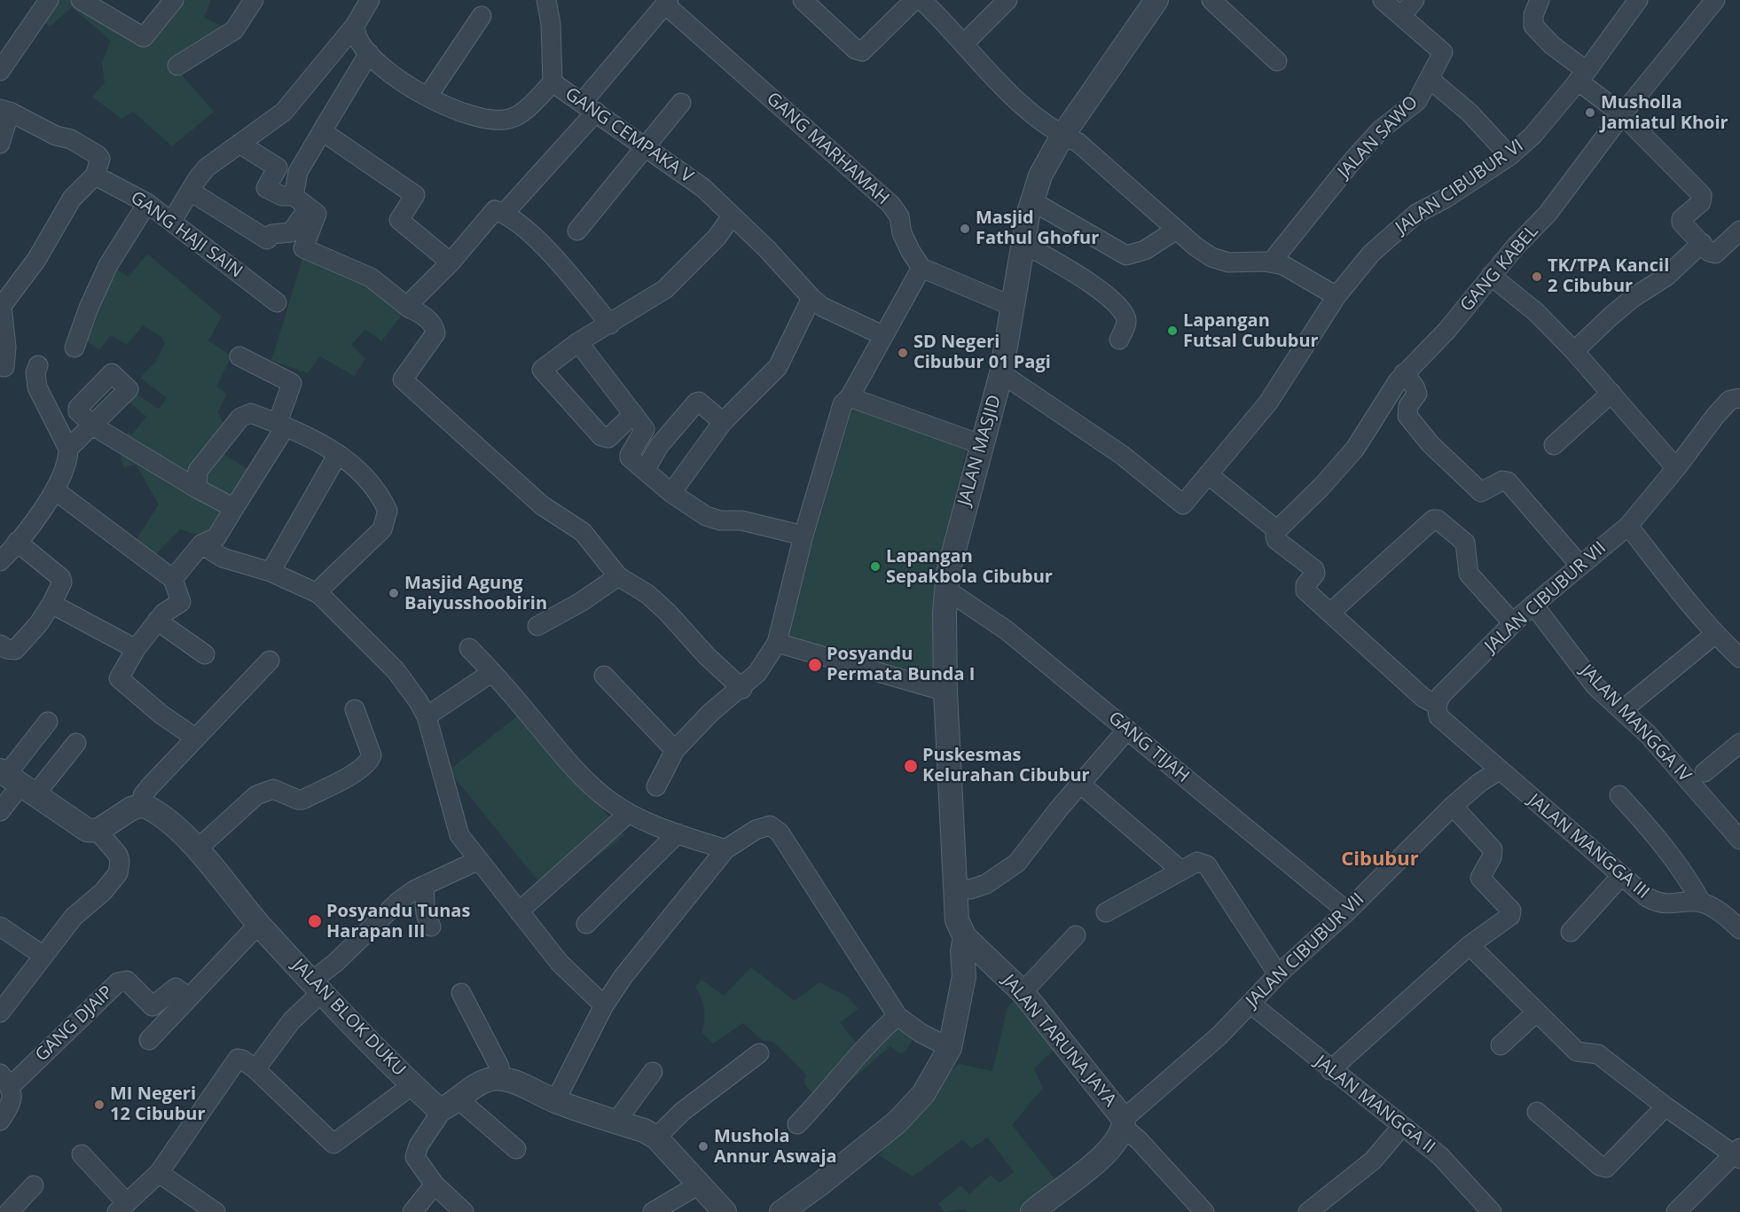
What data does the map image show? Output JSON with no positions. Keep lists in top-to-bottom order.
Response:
{
  "streets": {
    "street": [
      "GANG CEMPAKA V",
      "JALAN SAWO",
      "GANG MARHAMAH",
      "JALAN CIBUBUR VI",
      "GANG HAJI SAIN",
      "GANG KABEL",
      "JALAN MASJID",
      "JALAN CIBUBUR VII",
      "JALAN MANGGA IV",
      "GANG TIJAH",
      "JALAN MANGGA III",
      "JALAN BLOK DUKU",
      "GANG DJAIP",
      "JALAN TARUNA JAYA",
      "JALAN MANGGA II"
    ]
  },
  "crossings": [
    ["JALAN CIBUBUR VI", "JALAN MASJID"],
    ["JALAN MASJID", "GANG TIJAH"],
    ["JALAN MASJID", "JALAN TARUNA JAYA"],
    ["JALAN CIBUBUR VII", "JALAN MANGGA IV"],
    ["JALAN CIBUBUR VII", "GANG TIJAH"],
    ["JALAN CIBUBUR VII", "JALAN MANGGA III"],
    ["JALAN CIBUBUR VII", "JALAN TARUNA JAYA"],
    ["JALAN CIBUBUR VII", "JALAN MANGGA II"]
  ],
  "districts": ["Cibubur"],
  "places": [
    "Musholla Jamiatul Khoir",
    "Masjid Fathul Ghofur",
    "TK/TPA Kancil 2 Cibubur",
    "Lapangan Futsal Cububur",
    "SD Negeri Cibubur 01 Pagi",
    "Lapangan Sepakbola Cibubur",
    "Masjid Agung Baiyusshoobirin",
    "Posyandu Permata Bunda I",
    "Puskesmas Kelurahan Cibubur",
    "Posyandu Tunas Harapan III",
    "MI Negeri 12 Cibubur",
    "Mushola Annur Aswaja"
  ]
}
